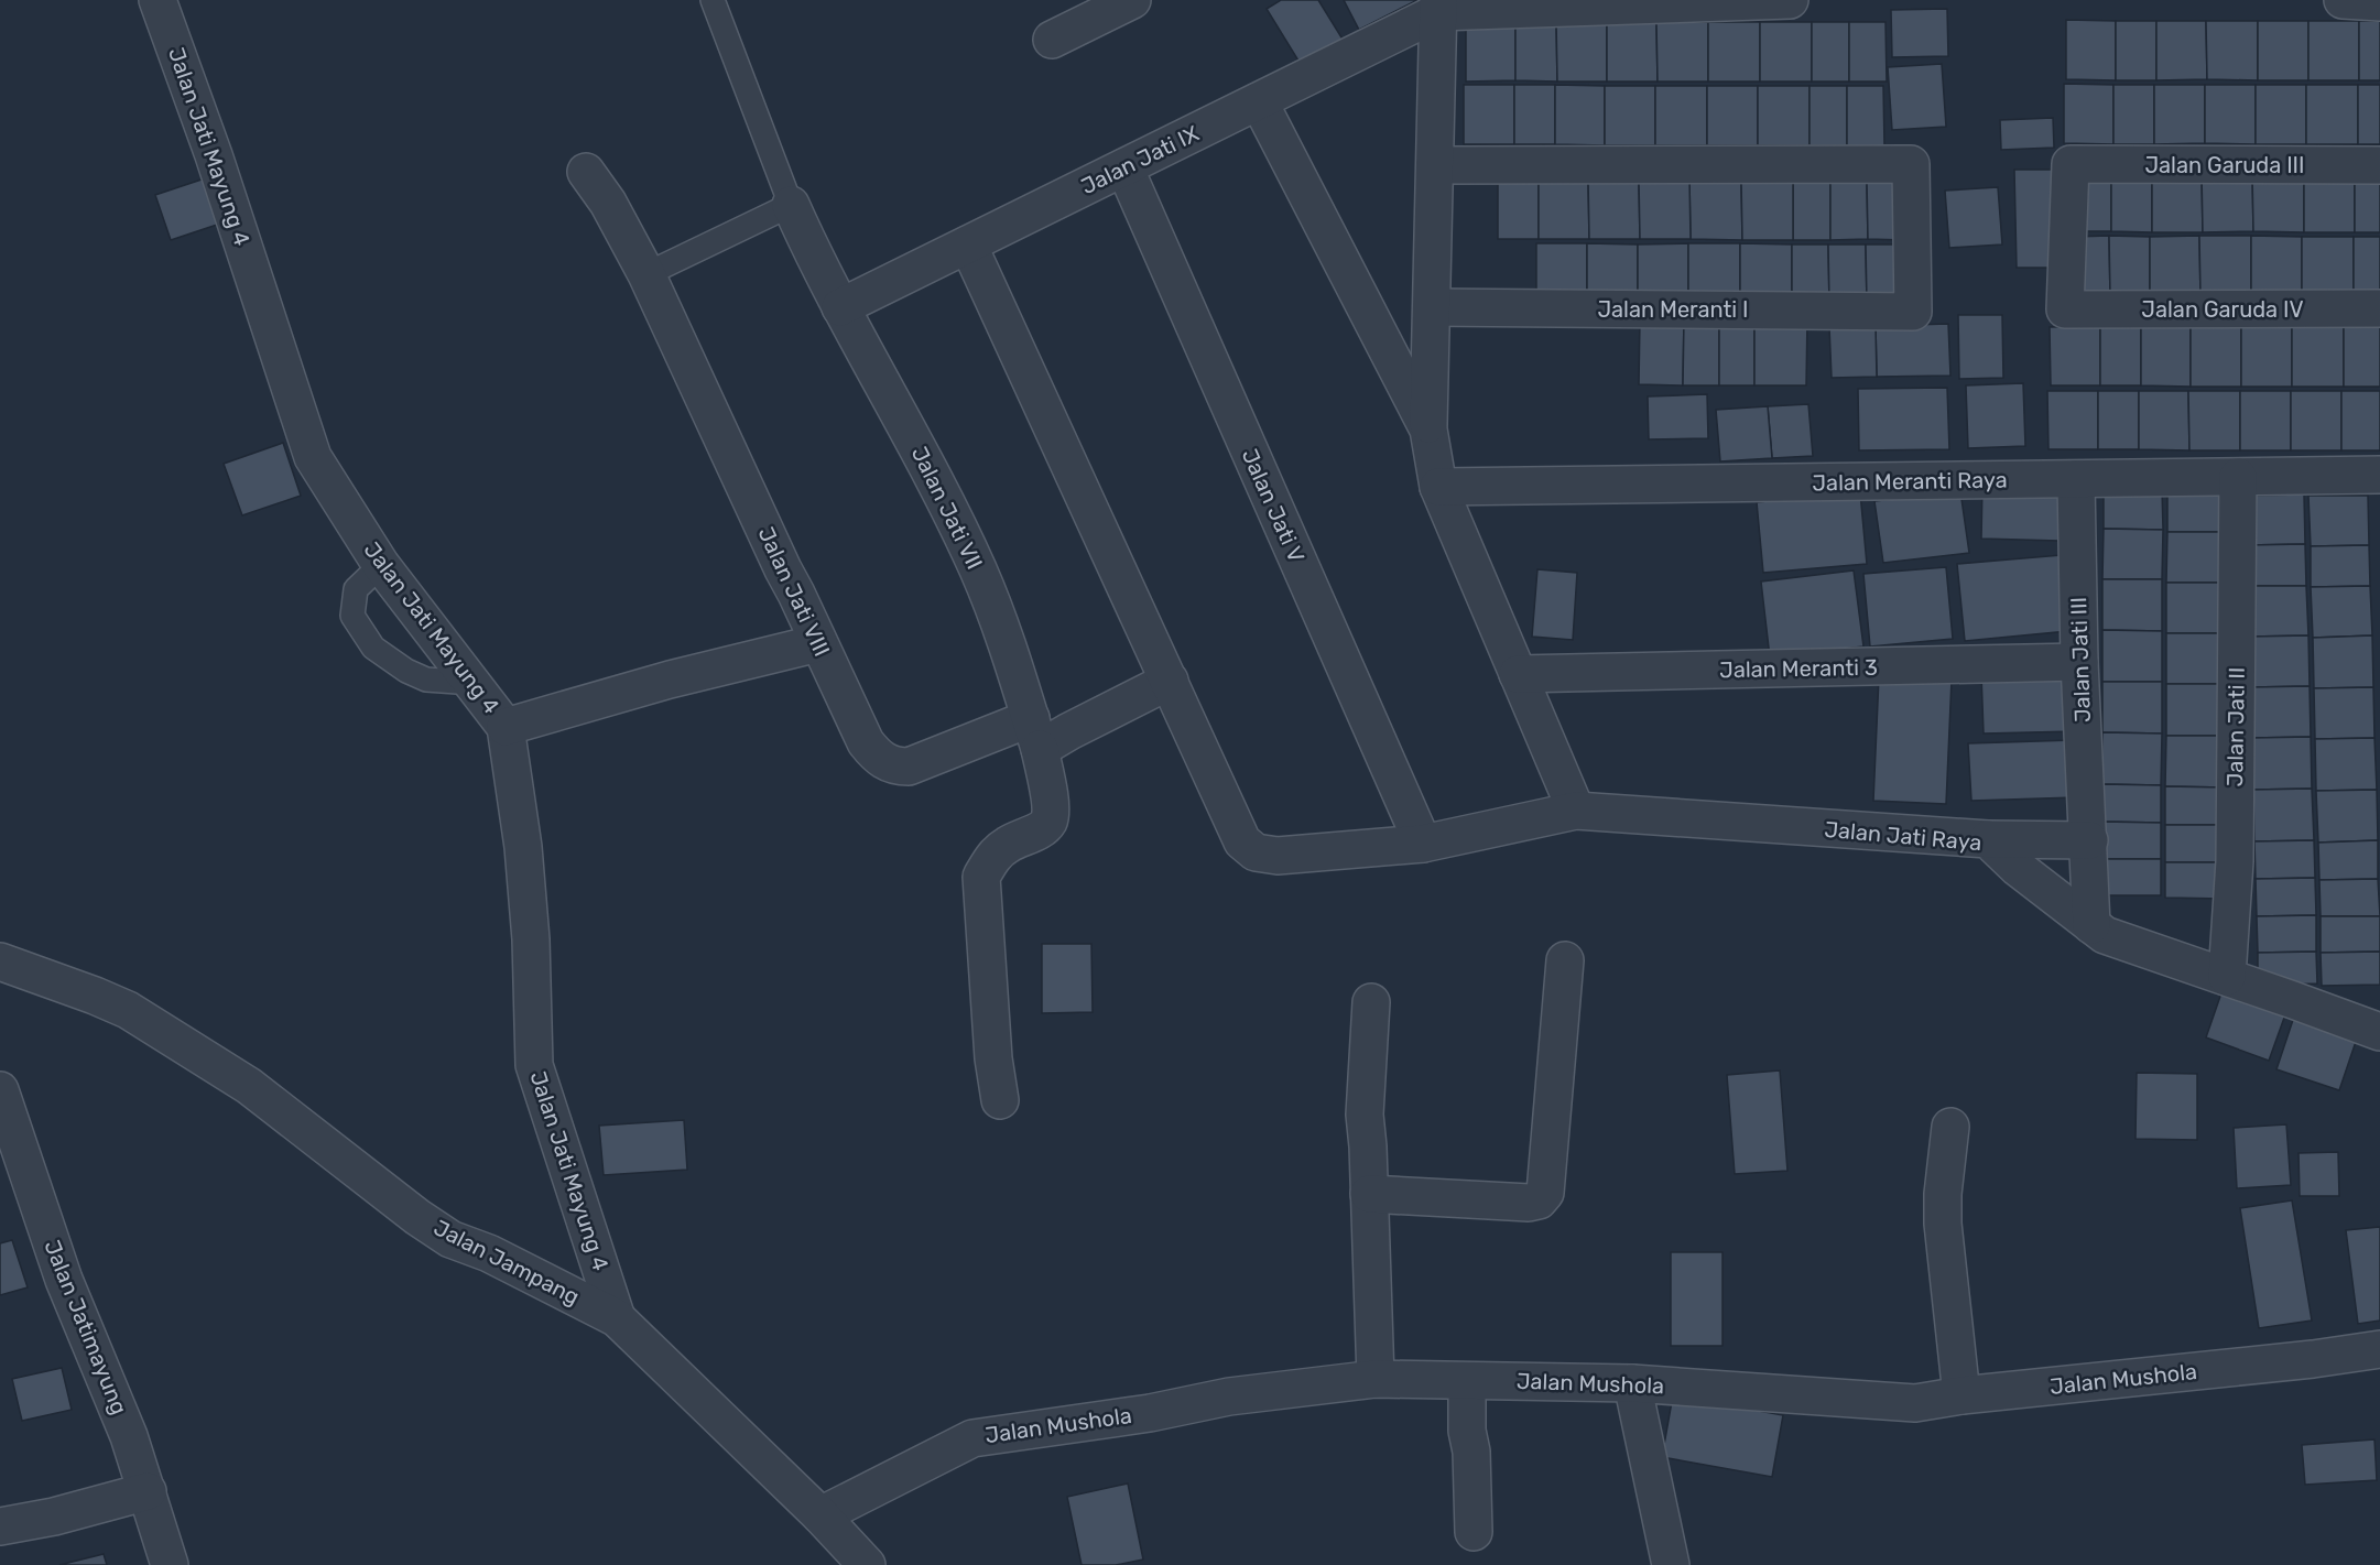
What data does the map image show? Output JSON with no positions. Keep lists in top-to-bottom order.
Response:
{
  "streets": {
    "street": [
      "Jalan Jati Mayung 4",
      "Jalan Jati IX",
      "Jalan Garuda III",
      "Jalan Meranti I",
      "Jalan Garuda IV",
      "Jalan Meranti Raya",
      "Jalan Jati V",
      "Jalan Jati VII",
      "Jalan Jati VIII",
      "Jalan Jati III",
      "Jalan Meranti 3",
      "Jalan Jati II",
      "Jalan Jati Raya",
      "Jalan Jampang",
      "Jalan Jatimayung",
      "Jalan Mushola"
    ]
  },
  "crossings": [
    ["Jalan Jati Mayung 4", "Jalan Jampang"],
    ["Jalan Jati IX", "Jalan Jati V"],
    ["Jalan Jati IX", "Jalan Jati VII"],
    ["Jalan Jati IX", "Jalan Jati Raya"],
    ["Jalan Garuda III", "Jalan Garuda IV"],
    ["Jalan Meranti Raya", "Jalan Jati III"],
    ["Jalan Meranti Raya", "Jalan Jati II"],
    ["Jalan Jati V", "Jalan Jati Raya"],
    ["Jalan Jati VII", "Jalan Jati VIII"],
    ["Jalan Jati VIII", "Jalan Jati Raya"],
    ["Jalan Jati III", "Jalan Meranti 3"],
    ["Jalan Jati III", "Jalan Jati Raya"],
    ["Jalan Jati II", "Jalan Jati Raya"],
    ["Jalan Jampang", "Jalan Mushola"]
  ]
}
